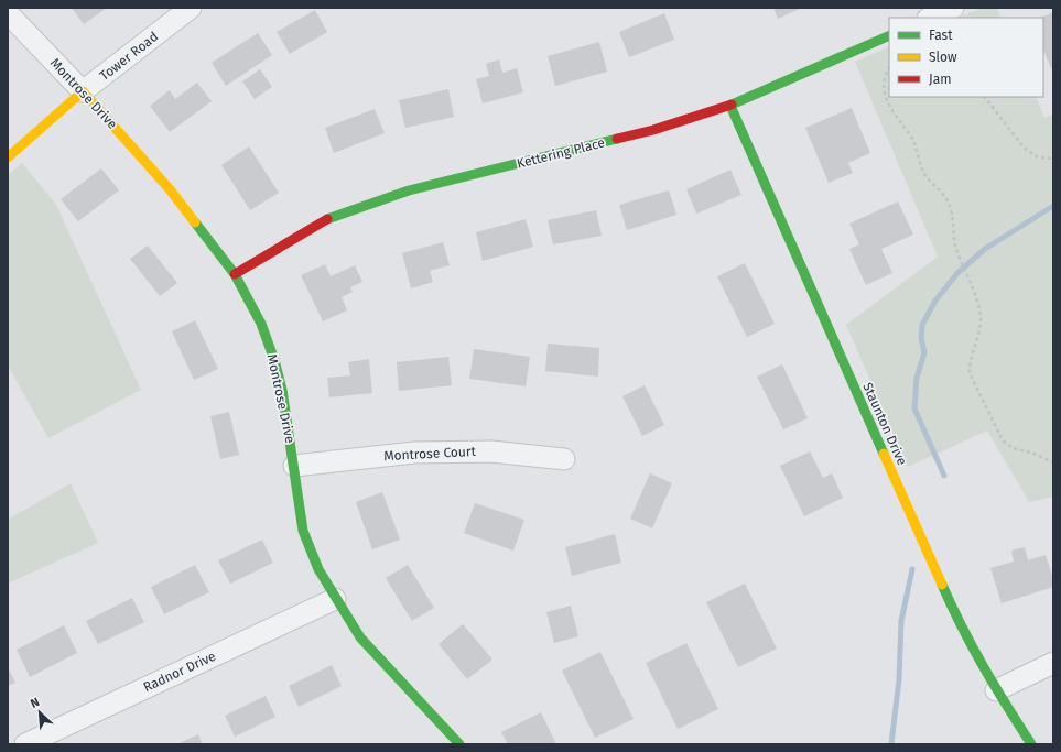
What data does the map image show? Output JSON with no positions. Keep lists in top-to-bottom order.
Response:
{
  "streets": {
    "street": [
      "Tower Road",
      "Montrose Drive",
      "Kettering Place",
      "Staunton Drive",
      "Montrose Court",
      "Radnor Drive"
    ]
  },
  "crossings": [
    ["Tower Road", "Montrose Drive"],
    ["Montrose Drive", "Kettering Place"],
    ["Montrose Drive", "Montrose Court"],
    ["Montrose Drive", "Radnor Drive"],
    ["Kettering Place", "Staunton Drive"]
  ],
  "legend": ["Fast", "Slow", "Jam"],
  "north": "top left"
}
